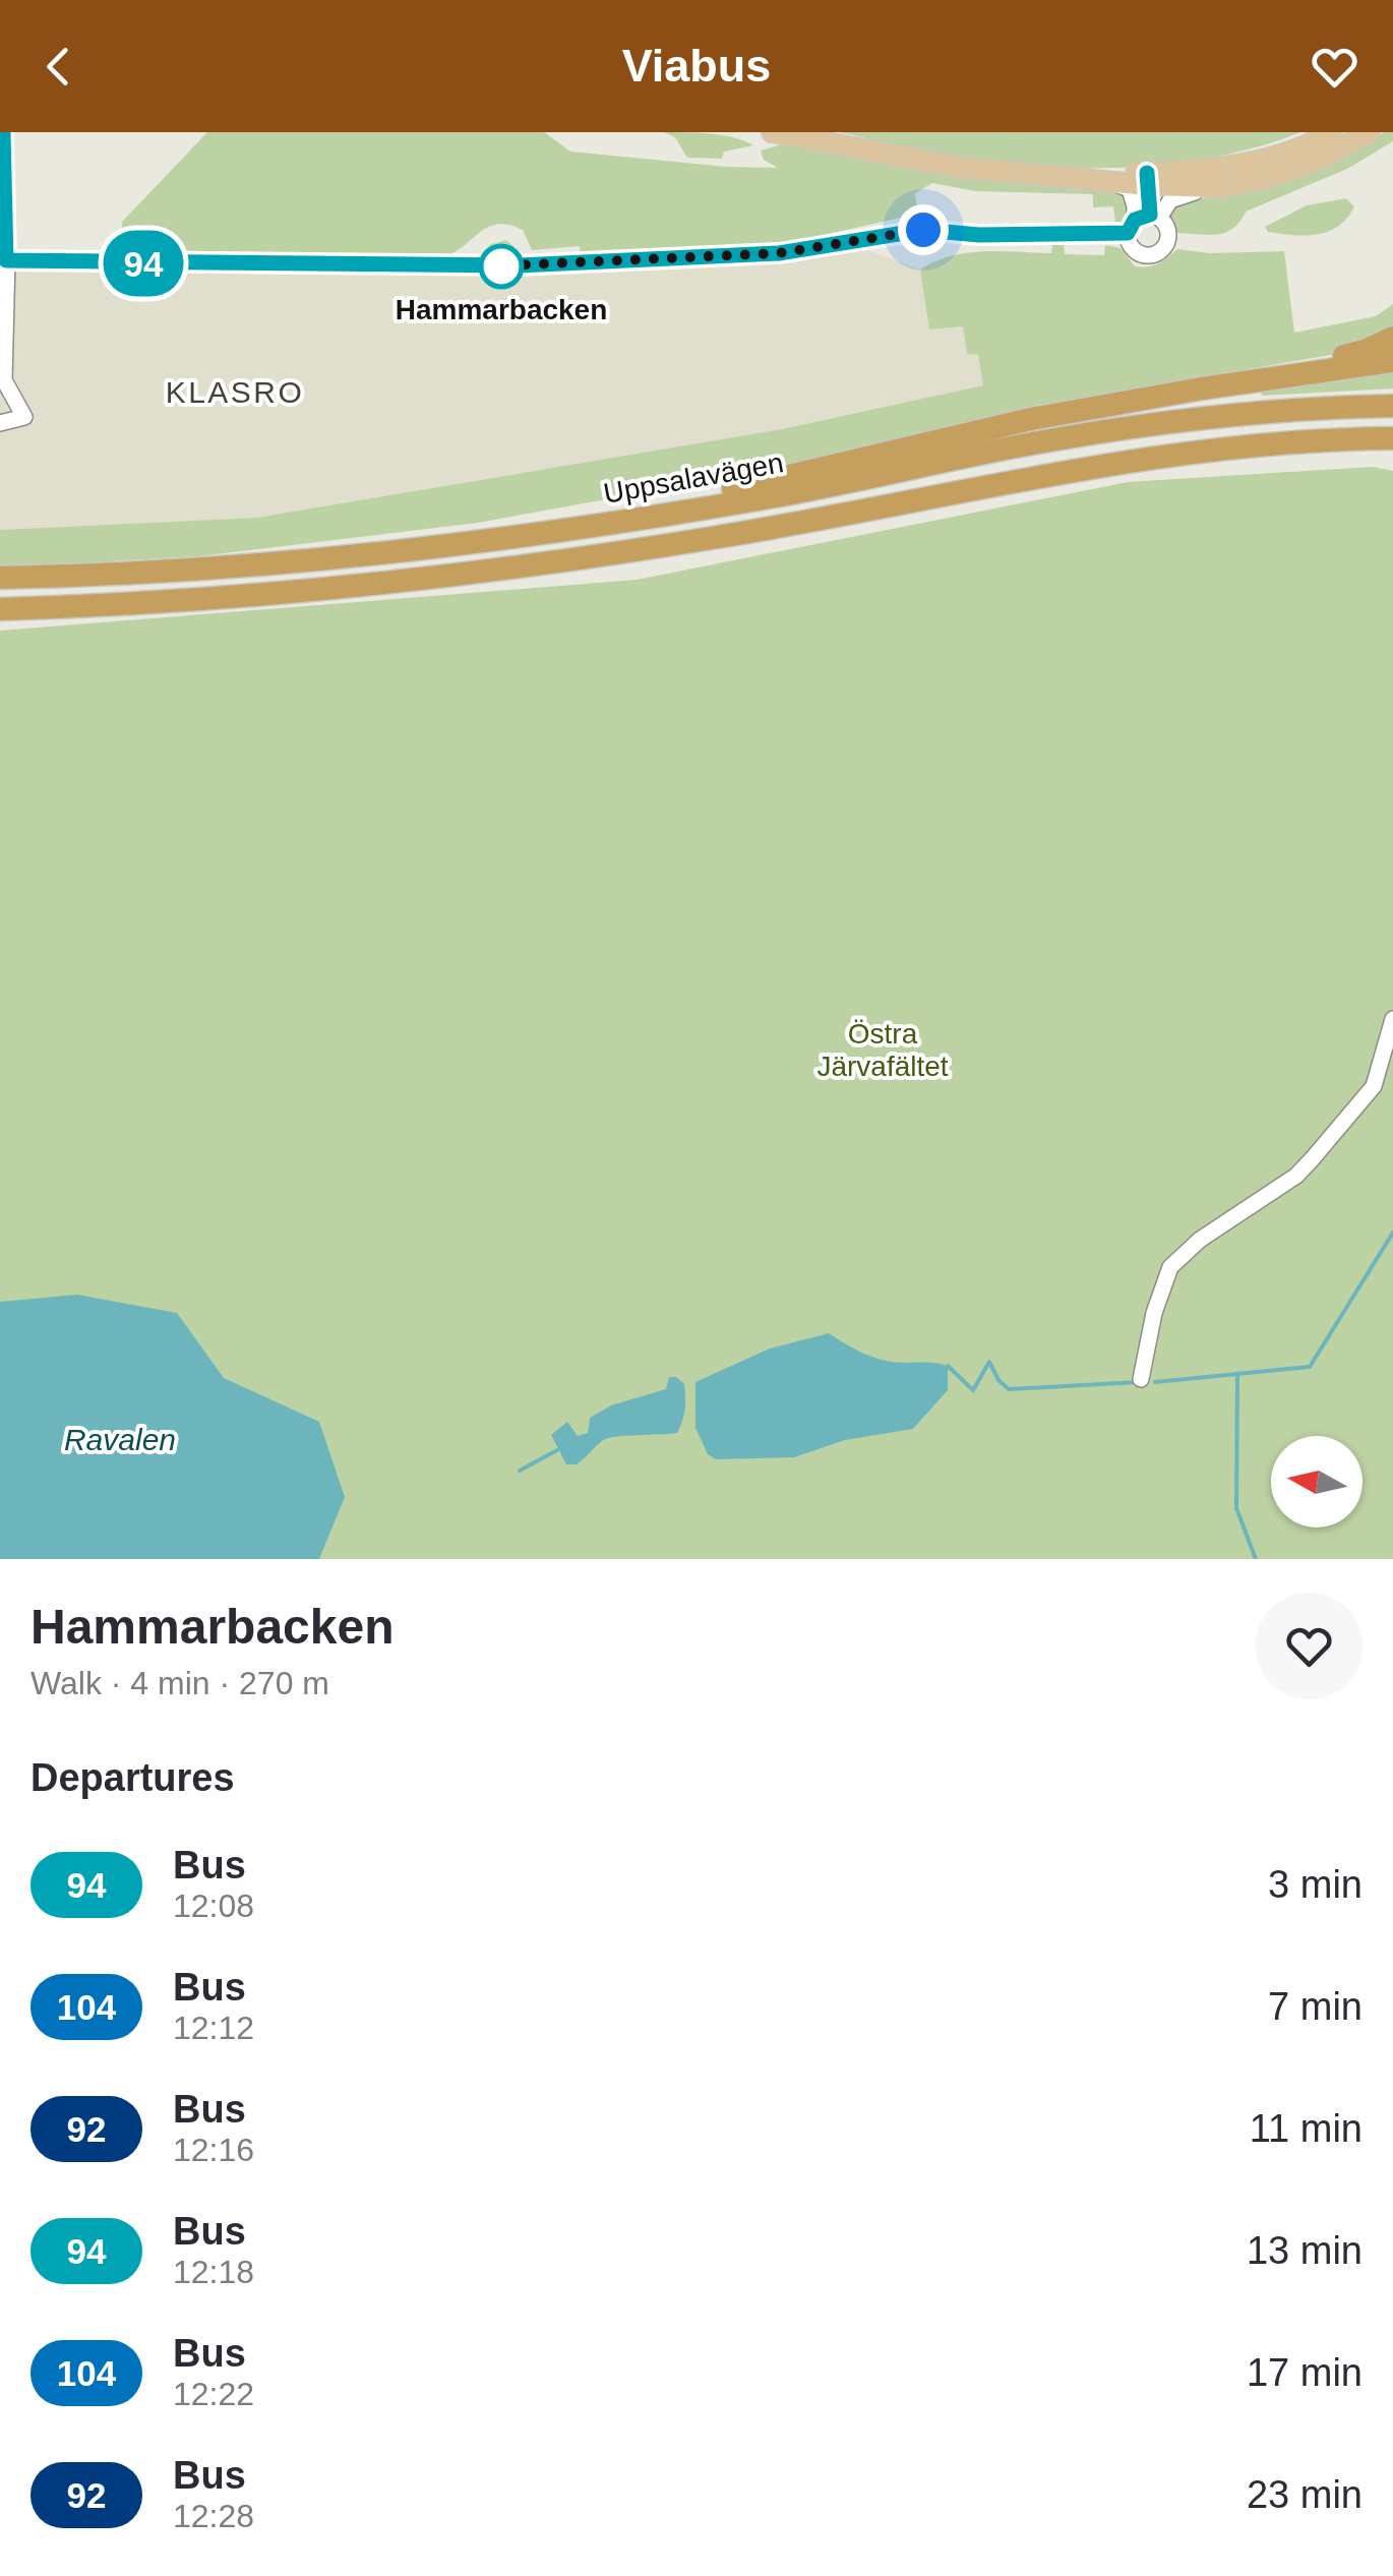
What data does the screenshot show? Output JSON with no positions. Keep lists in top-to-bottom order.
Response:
{
  "streets": {
    "highway": ["Uppsalavägen"]
  },
  "districts": ["KLASRO"],
  "water": ["Ravalen"],
  "parks": ["Östra Järvafältet"],
  "places": ["Hammarbacken"],
  "lines": ["bus line 94"],
  "north": "left",
  "page": {
    "header": "Viabus",
    "on_map": "94",
    "heading": [
      ["Hammarbacken", "Walk · 4 min · 270 m"],
      "Departures"
    ],
    "list": [
      {
        "mark": "94",
        "name": "Bus",
        "note": "12:08",
        "value": "3 min"
      },
      {
        "mark": "104",
        "name": "Bus",
        "note": "12:12",
        "value": "7 min"
      },
      {
        "mark": "92",
        "name": "Bus",
        "note": "12:16",
        "value": "11 min"
      },
      {
        "mark": "94",
        "name": "Bus",
        "note": "12:18",
        "value": "13 min"
      },
      {
        "mark": "104",
        "name": "Bus",
        "note": "12:22",
        "value": "17 min"
      },
      {
        "mark": "92",
        "name": "Bus",
        "note": "12:28",
        "value": "23 min"
      }
    ]
  }
}
